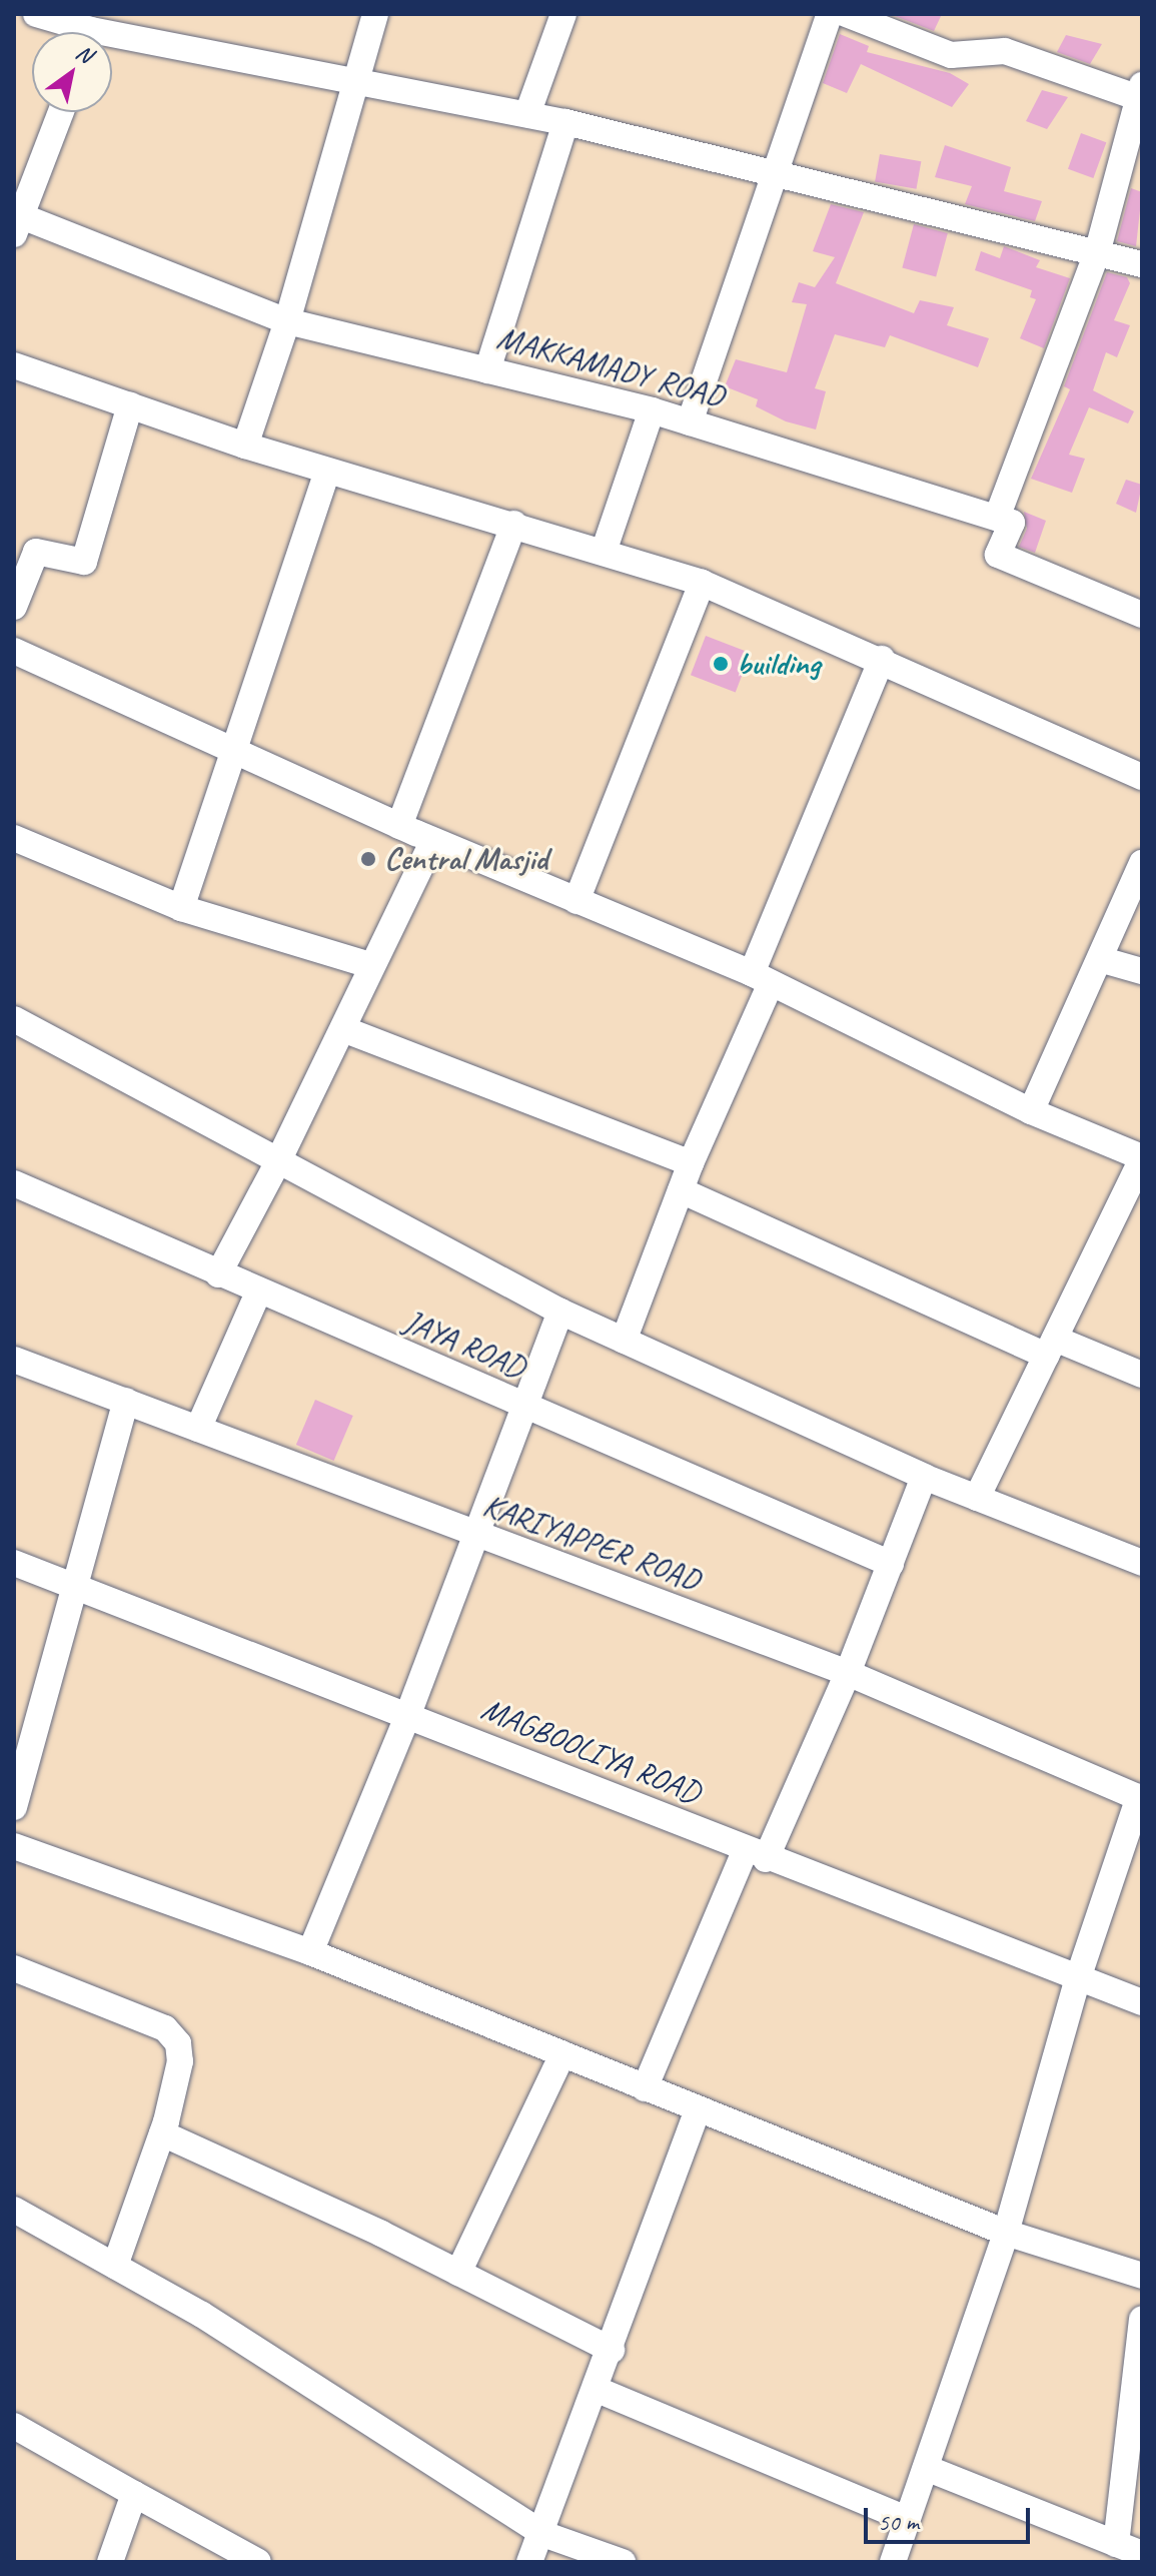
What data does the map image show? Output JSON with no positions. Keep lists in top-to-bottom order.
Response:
{
  "streets": {
    "street": [
      "MAKKAMADY ROAD",
      "JAYA ROAD",
      "KARIYAPPER ROAD",
      "MAGBOOLIYA ROAD"
    ]
  },
  "places": ["building", "Central Masjid"],
  "scale_bar": "50 m",
  "north": "top right"
}
